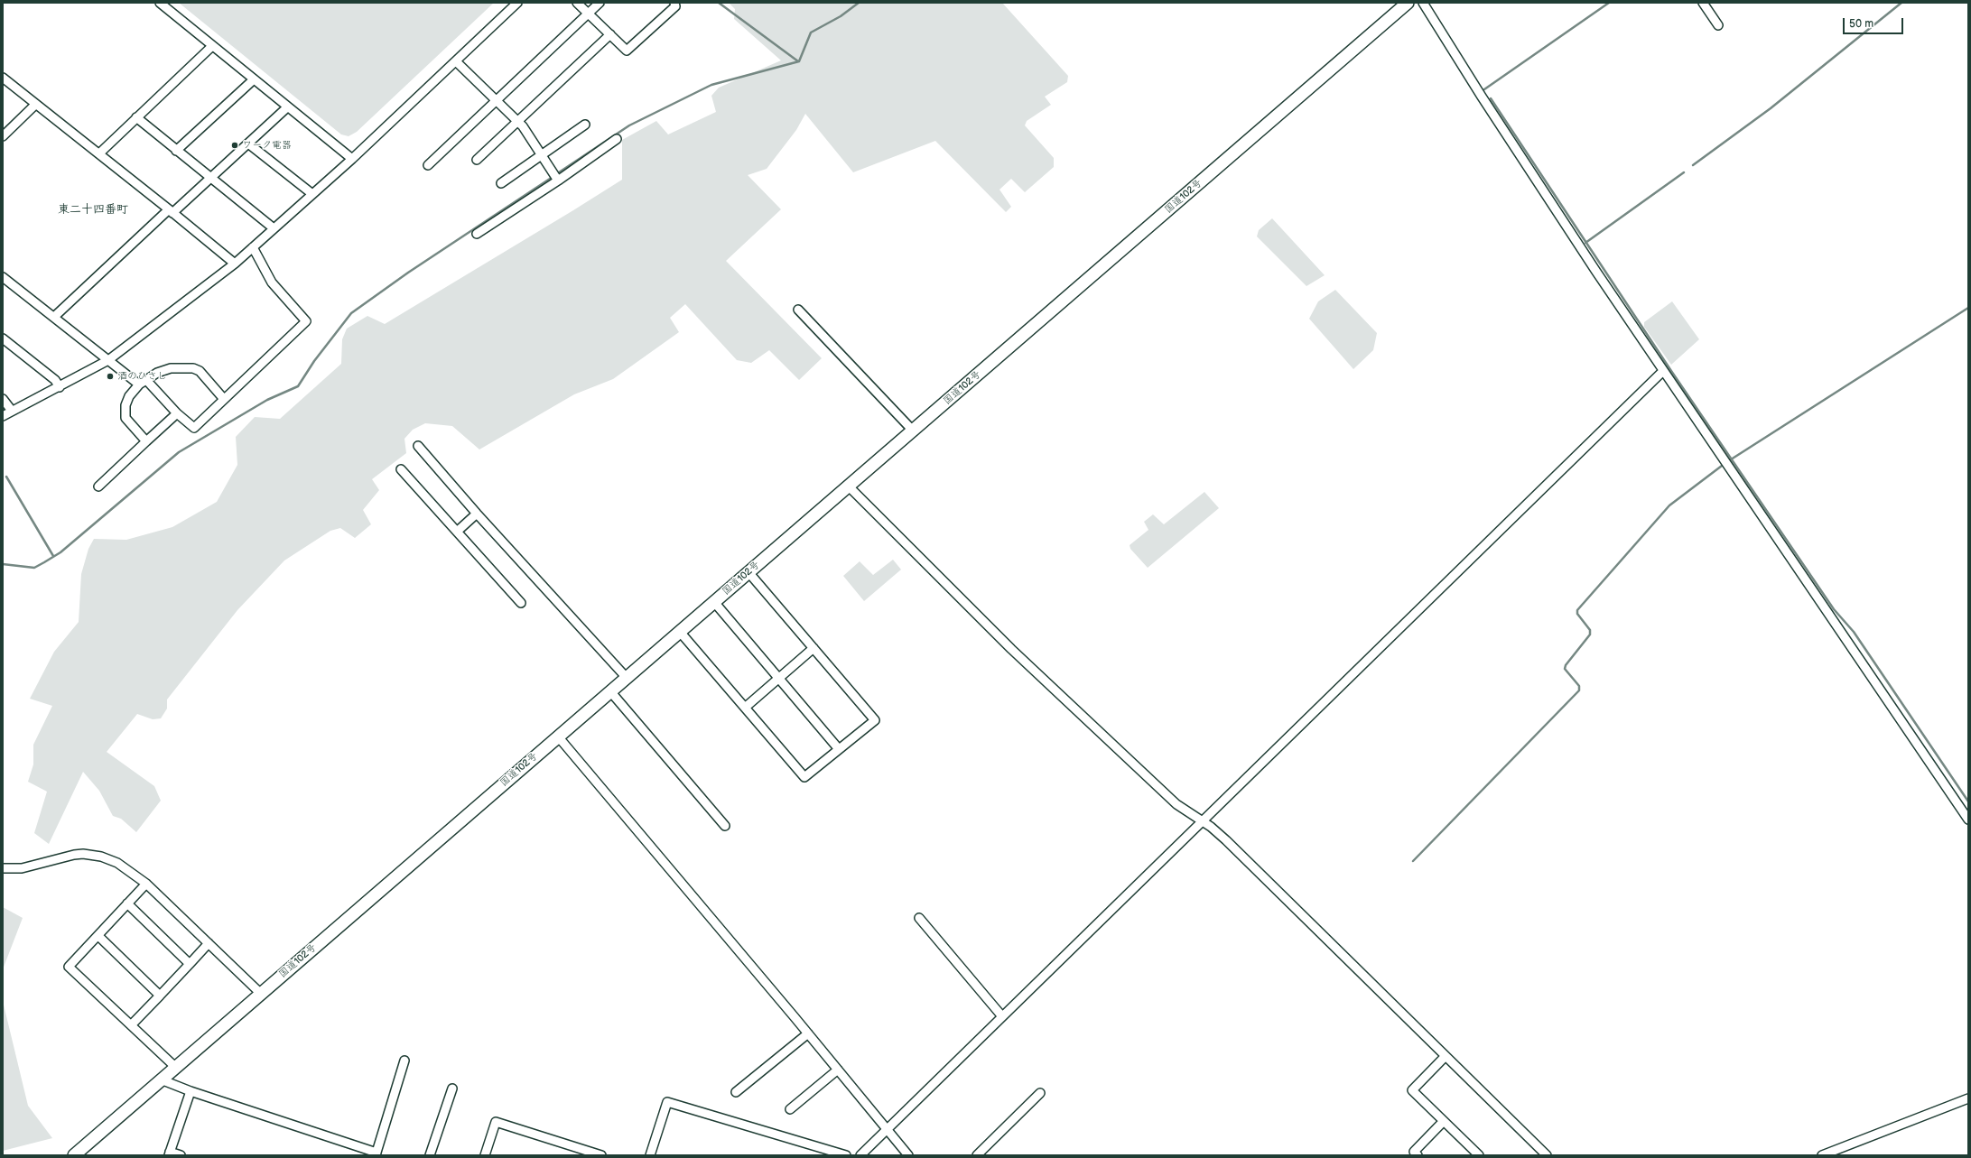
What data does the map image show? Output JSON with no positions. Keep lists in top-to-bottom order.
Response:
{
  "streets": {
    "highway": ["国道102号"]
  },
  "districts": ["東二十四番町"],
  "places": ["ワーク電器", "酒のひさし"],
  "scale_bar": "50 m"
}
